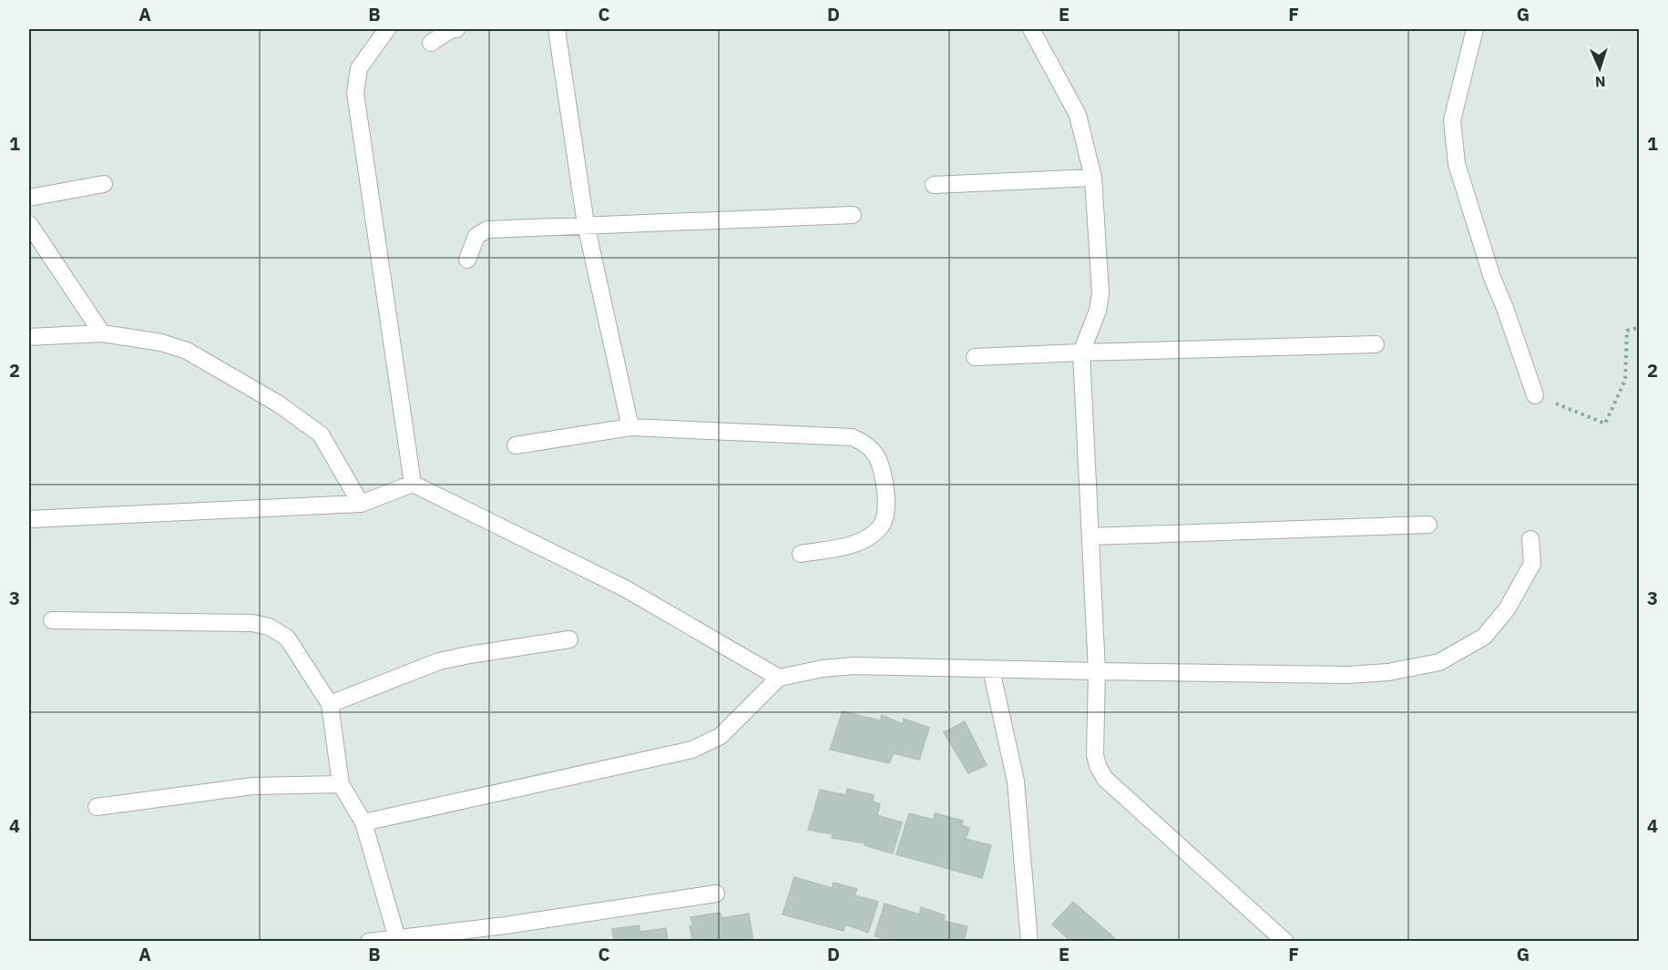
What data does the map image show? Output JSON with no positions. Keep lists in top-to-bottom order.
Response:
{
  "north": "bottom",
  "grid": {
    "columns": [
      "A",
      "B",
      "C",
      "D",
      "E",
      "F",
      "G"
    ],
    "rows": [
      "1",
      "2",
      "3",
      "4"
    ]
  }
}
